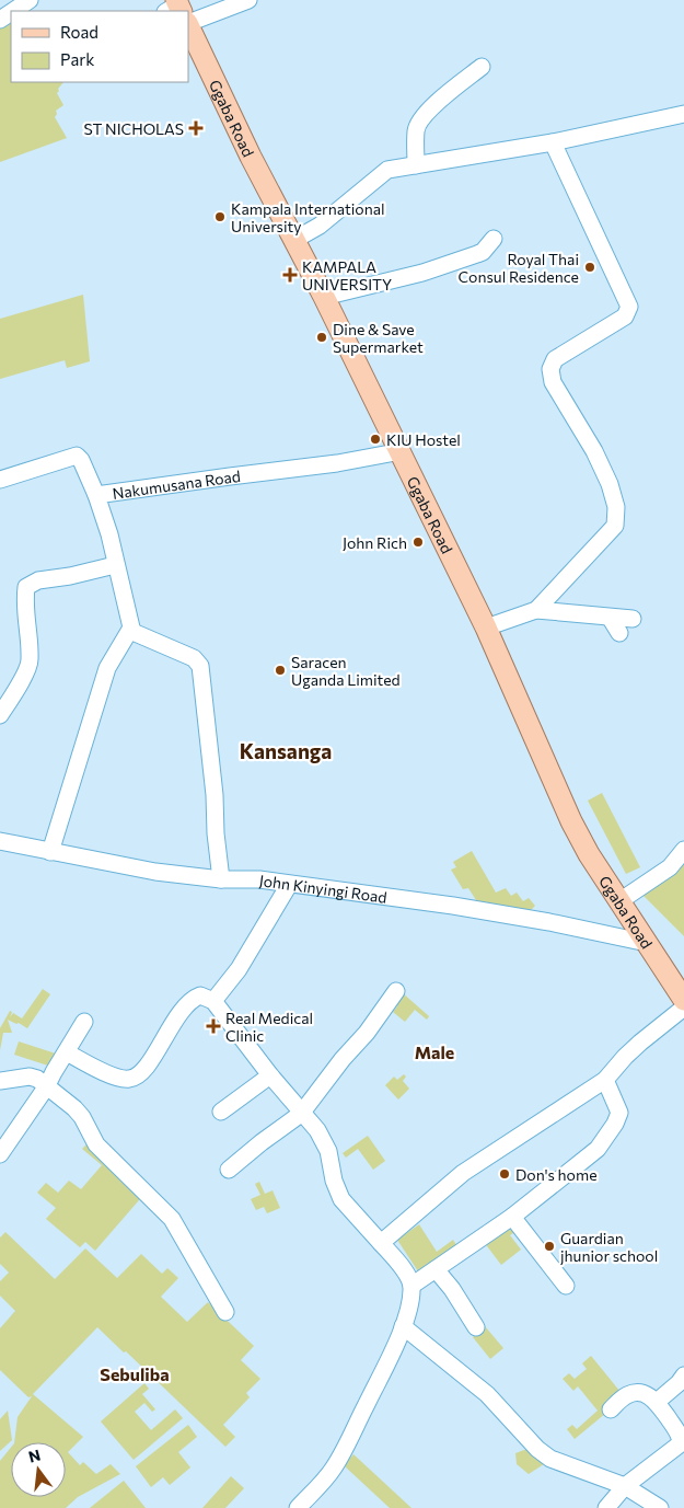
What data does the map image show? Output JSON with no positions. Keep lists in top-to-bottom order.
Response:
{
  "streets": {
    "main road": ["Ggaba Road"],
    "street": ["Nakumusana Road", "John Kinyingi Road"]
  },
  "crossings": [
    ["Ggaba Road", "Nakumusana Road"],
    ["Ggaba Road", "John Kinyingi Road"]
  ],
  "districts": ["Kansanga", "Male", "Sebuliba"],
  "places": {
    "health": ["ST NICHOLAS", "KAMPALA UNIVERSITY", "Real Medical Clinic"],
    "other": [
      "Kampala International University",
      "Royal Thai Consul Residence",
      "Dine & Save Supermarket",
      "KIU Hostel",
      "John Rich",
      "Saracen Uganda Limited",
      "Don's home",
      "Guardian jhunior school"
    ]
  },
  "legend": ["Road", "Park"],
  "north": "top"
}
